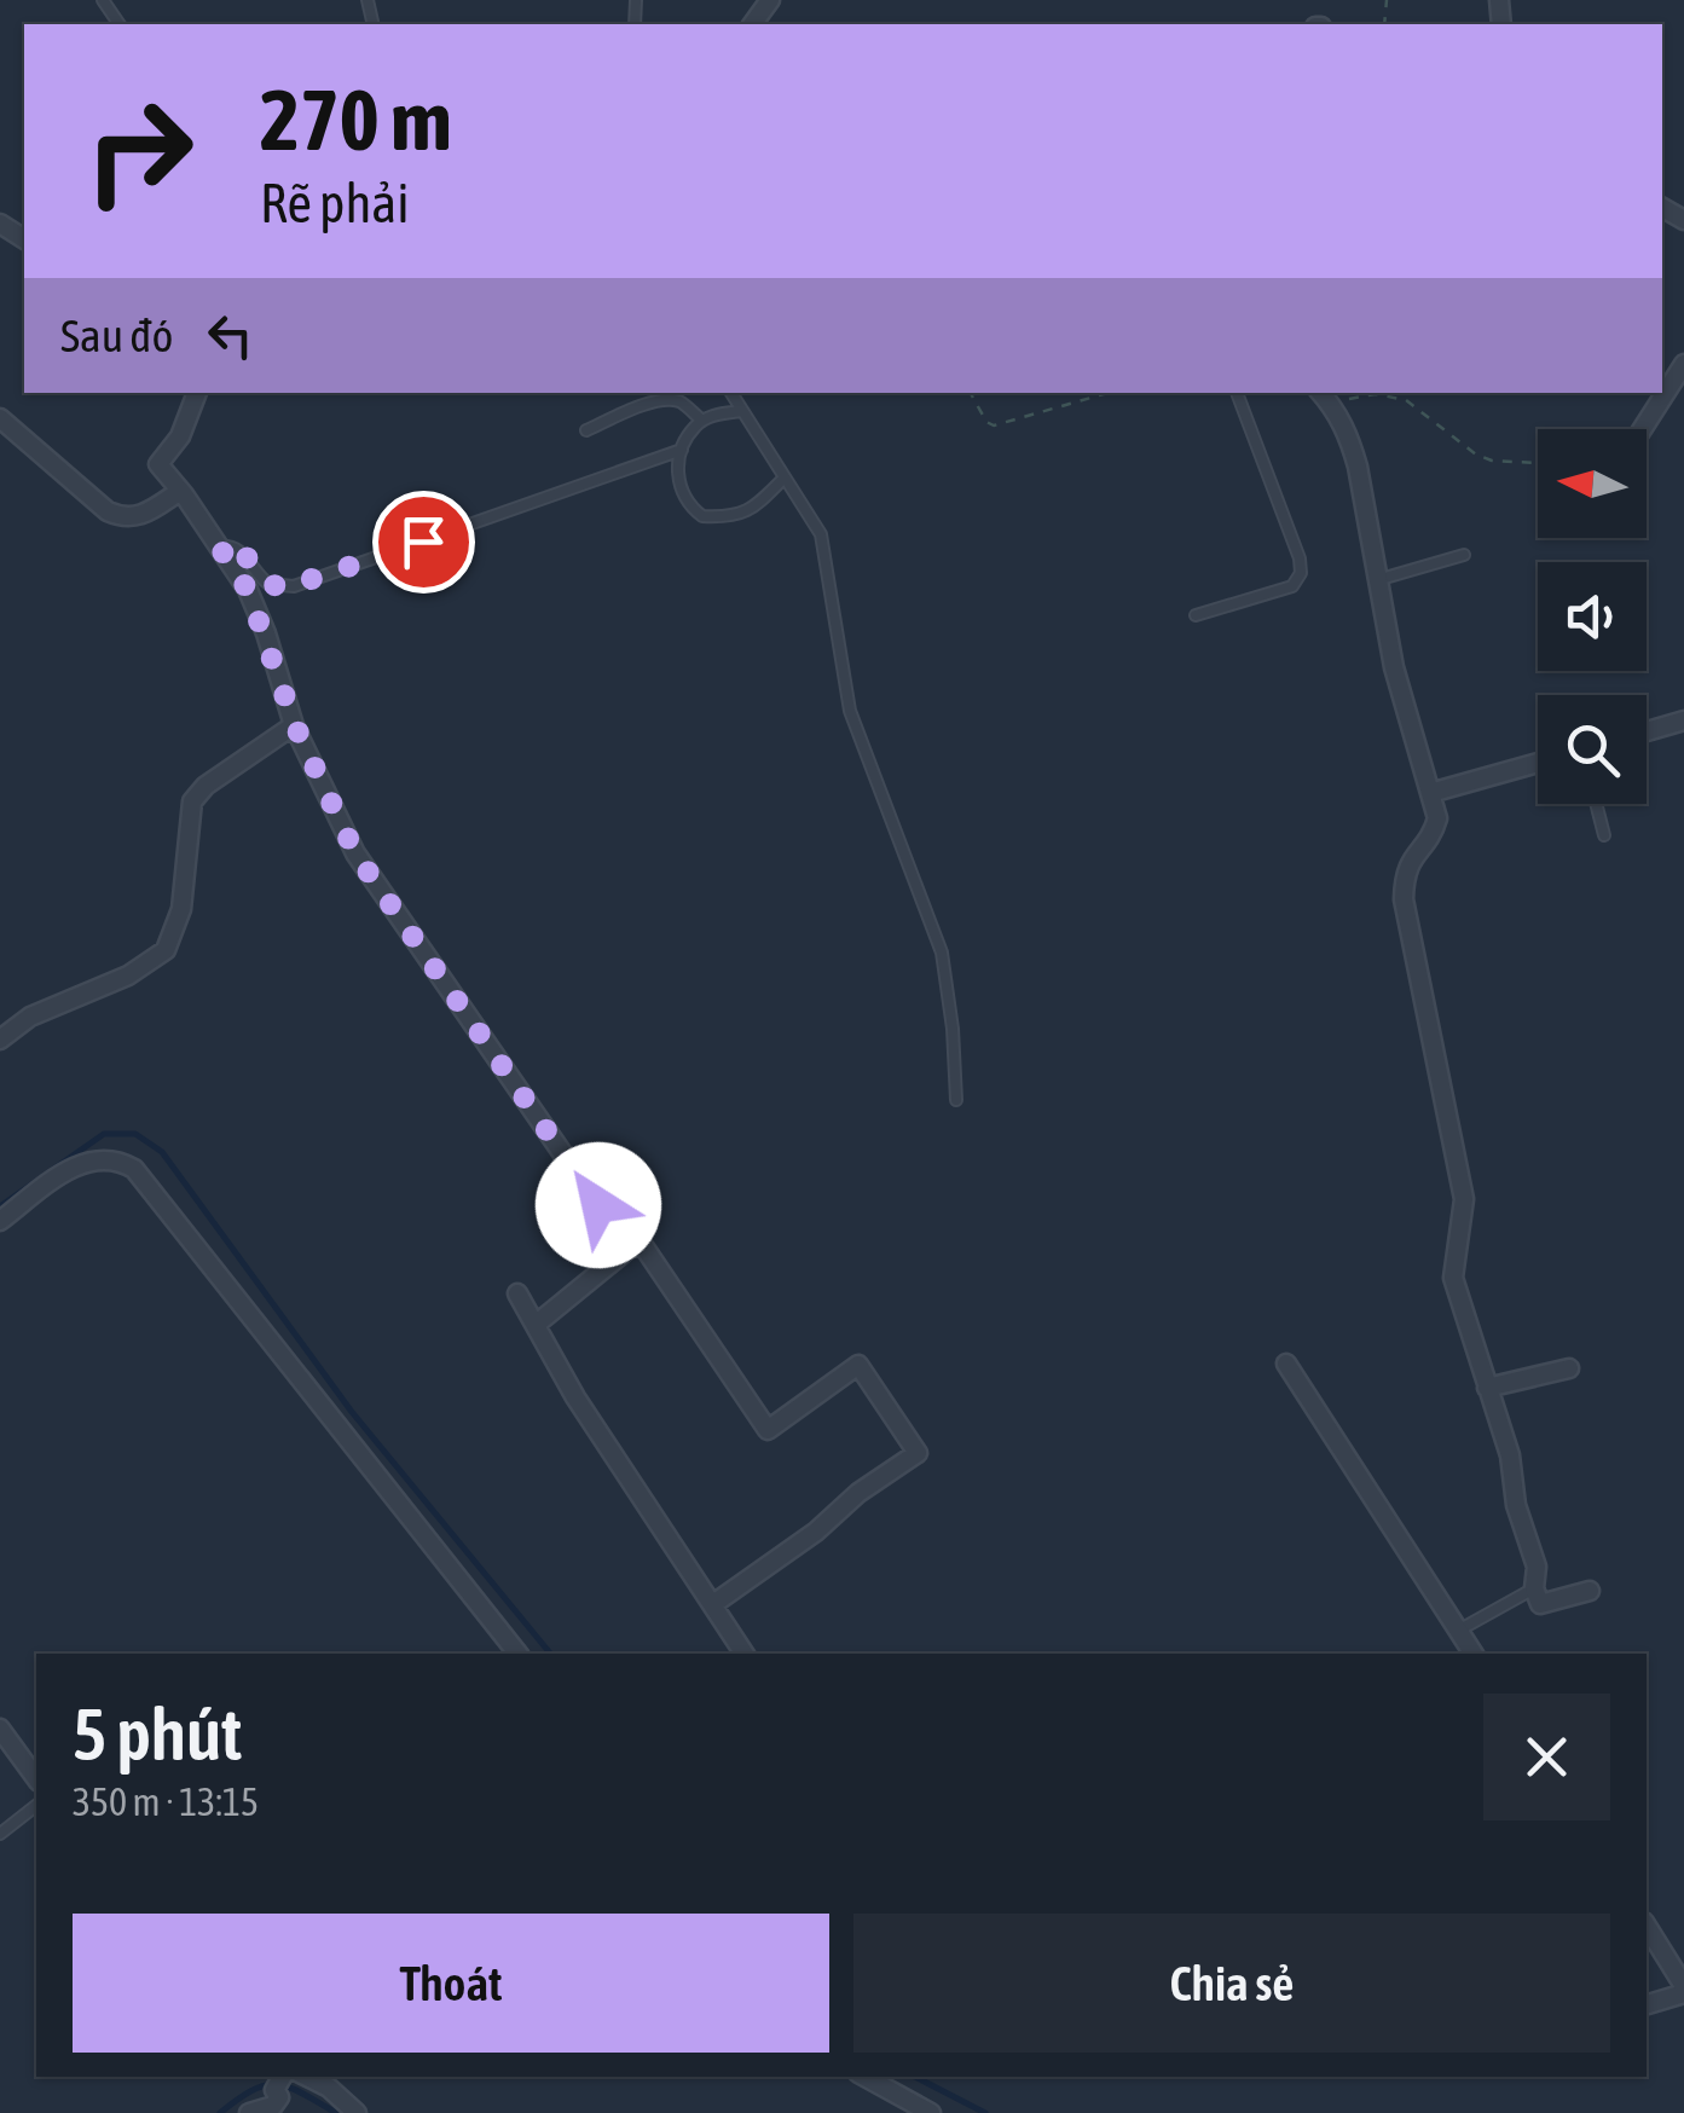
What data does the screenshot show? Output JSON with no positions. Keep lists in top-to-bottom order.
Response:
{
  "north": "left",
  "page": {
    "turn": ["270 m", "Rẽ phải"],
    "then": "Sau đó",
    "heading": ["5 phút", "350 m · 13:15"],
    "buttons": ["Thoát", "Chia sẻ"]
  }
}
